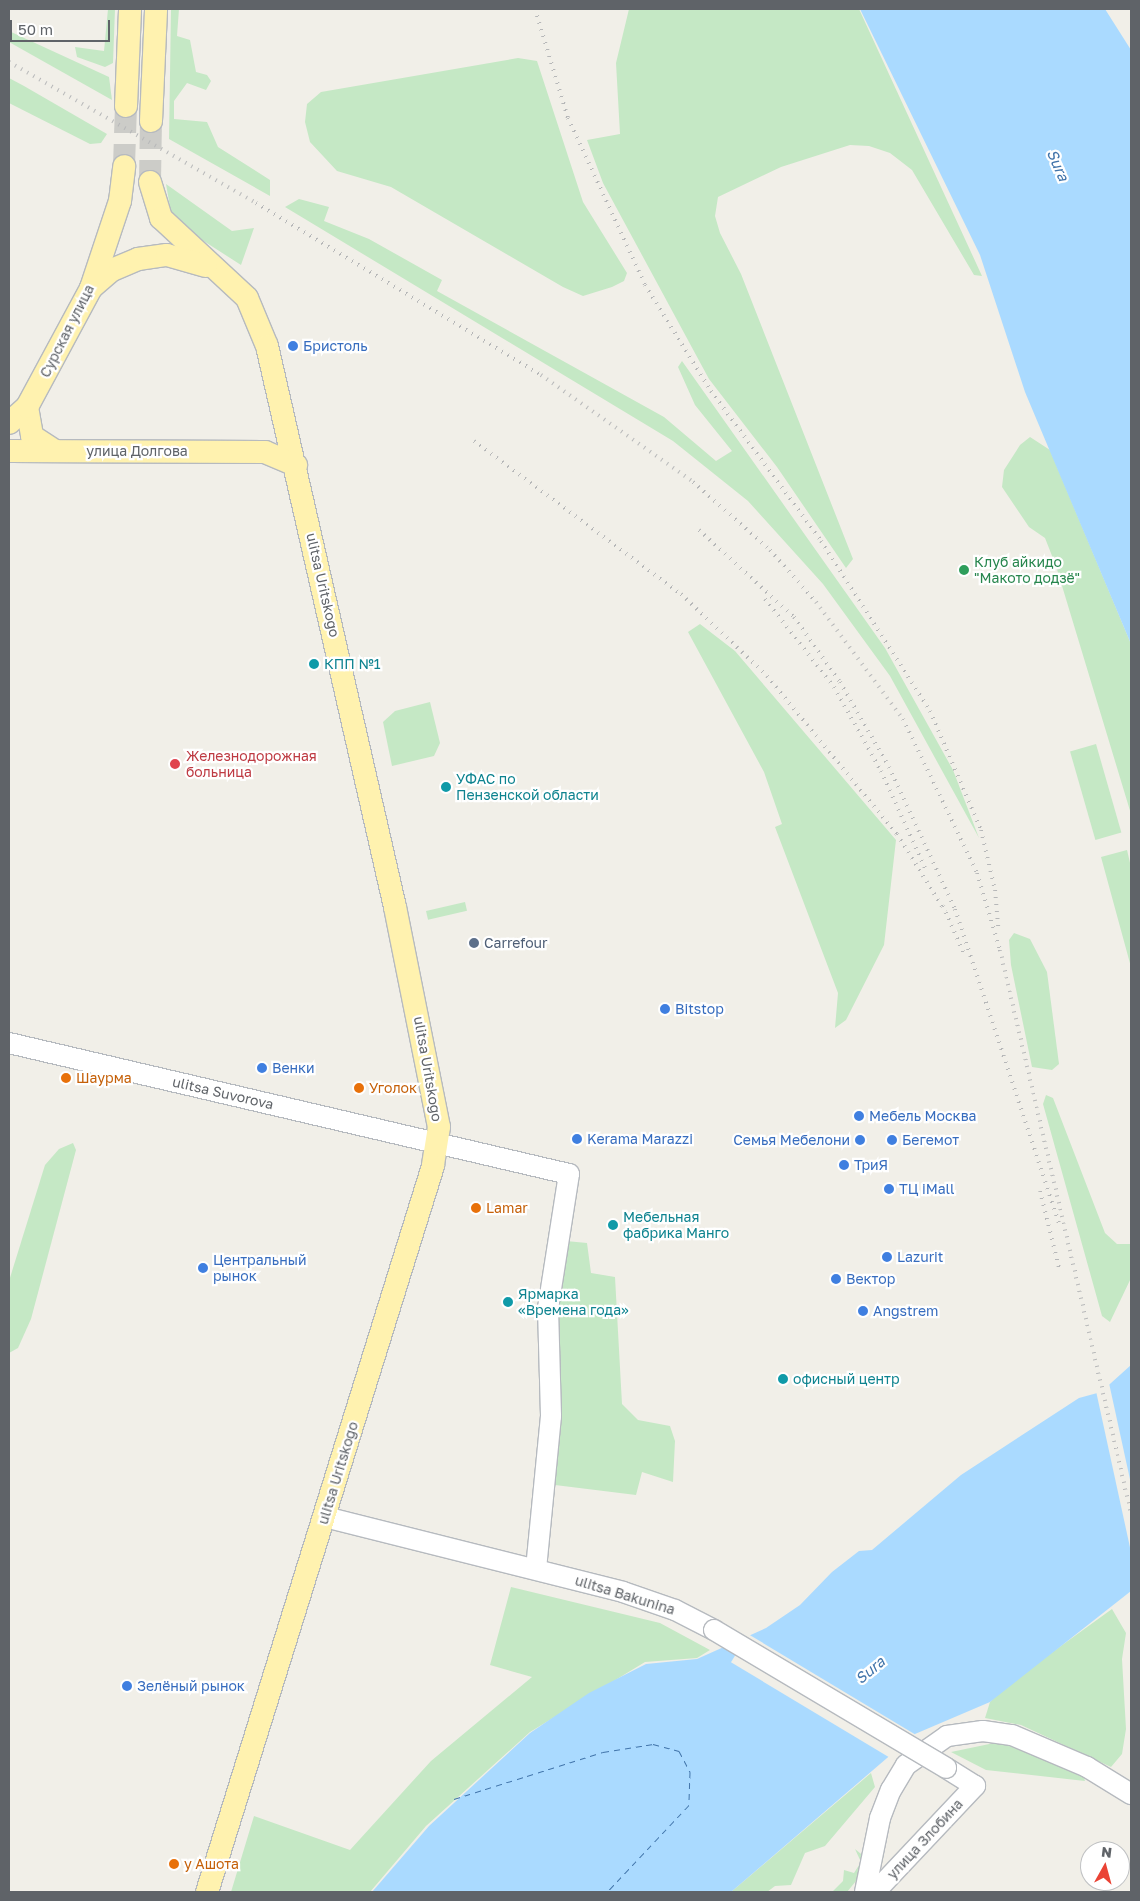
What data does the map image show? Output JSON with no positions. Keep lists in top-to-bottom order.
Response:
{
  "streets": {
    "main road": [
      "Сурская улица",
      "улица Долгова",
      "ulitsa Uritskogo",
      "ulitsa Suvorova",
      "ulitsa Bakunina",
      "улица Злобина"
    ]
  },
  "crossings": [
    ["улица Долгова", "ulitsa Uritskogo"],
    ["ulitsa Uritskogo", "ulitsa Suvorova"],
    ["ulitsa Uritskogo", "ulitsa Bakunina"],
    ["ulitsa Suvorova", "ulitsa Bakunina"],
    ["ulitsa Bakunina", "улица Злобина"]
  ],
  "water": ["Sura"],
  "places": [
    "Бристоль",
    "Клуб айкидо \"Макото додзё\"",
    "КПП №1",
    "Железнодорожная больница",
    "УФАС по Пензенской области",
    "Carrefour",
    "Bitstop",
    "Венки",
    "Шаурма",
    "Уголок",
    "Мебель Москва",
    "Kerama Marazzi",
    "Семья Мебелони",
    "Бегемот",
    "ТриЯ",
    "ТЦ iMall",
    "Lamar",
    "Мебельная фабрика Манго",
    "Lazurit",
    "Центральный рынок",
    "Вектор",
    "Ярмарка «Времена года»",
    "Angstrem",
    "офисный центр",
    "Зелёный рынок",
    "у Ашота"
  ],
  "scale_bar": "50 m",
  "north": "top"
}
